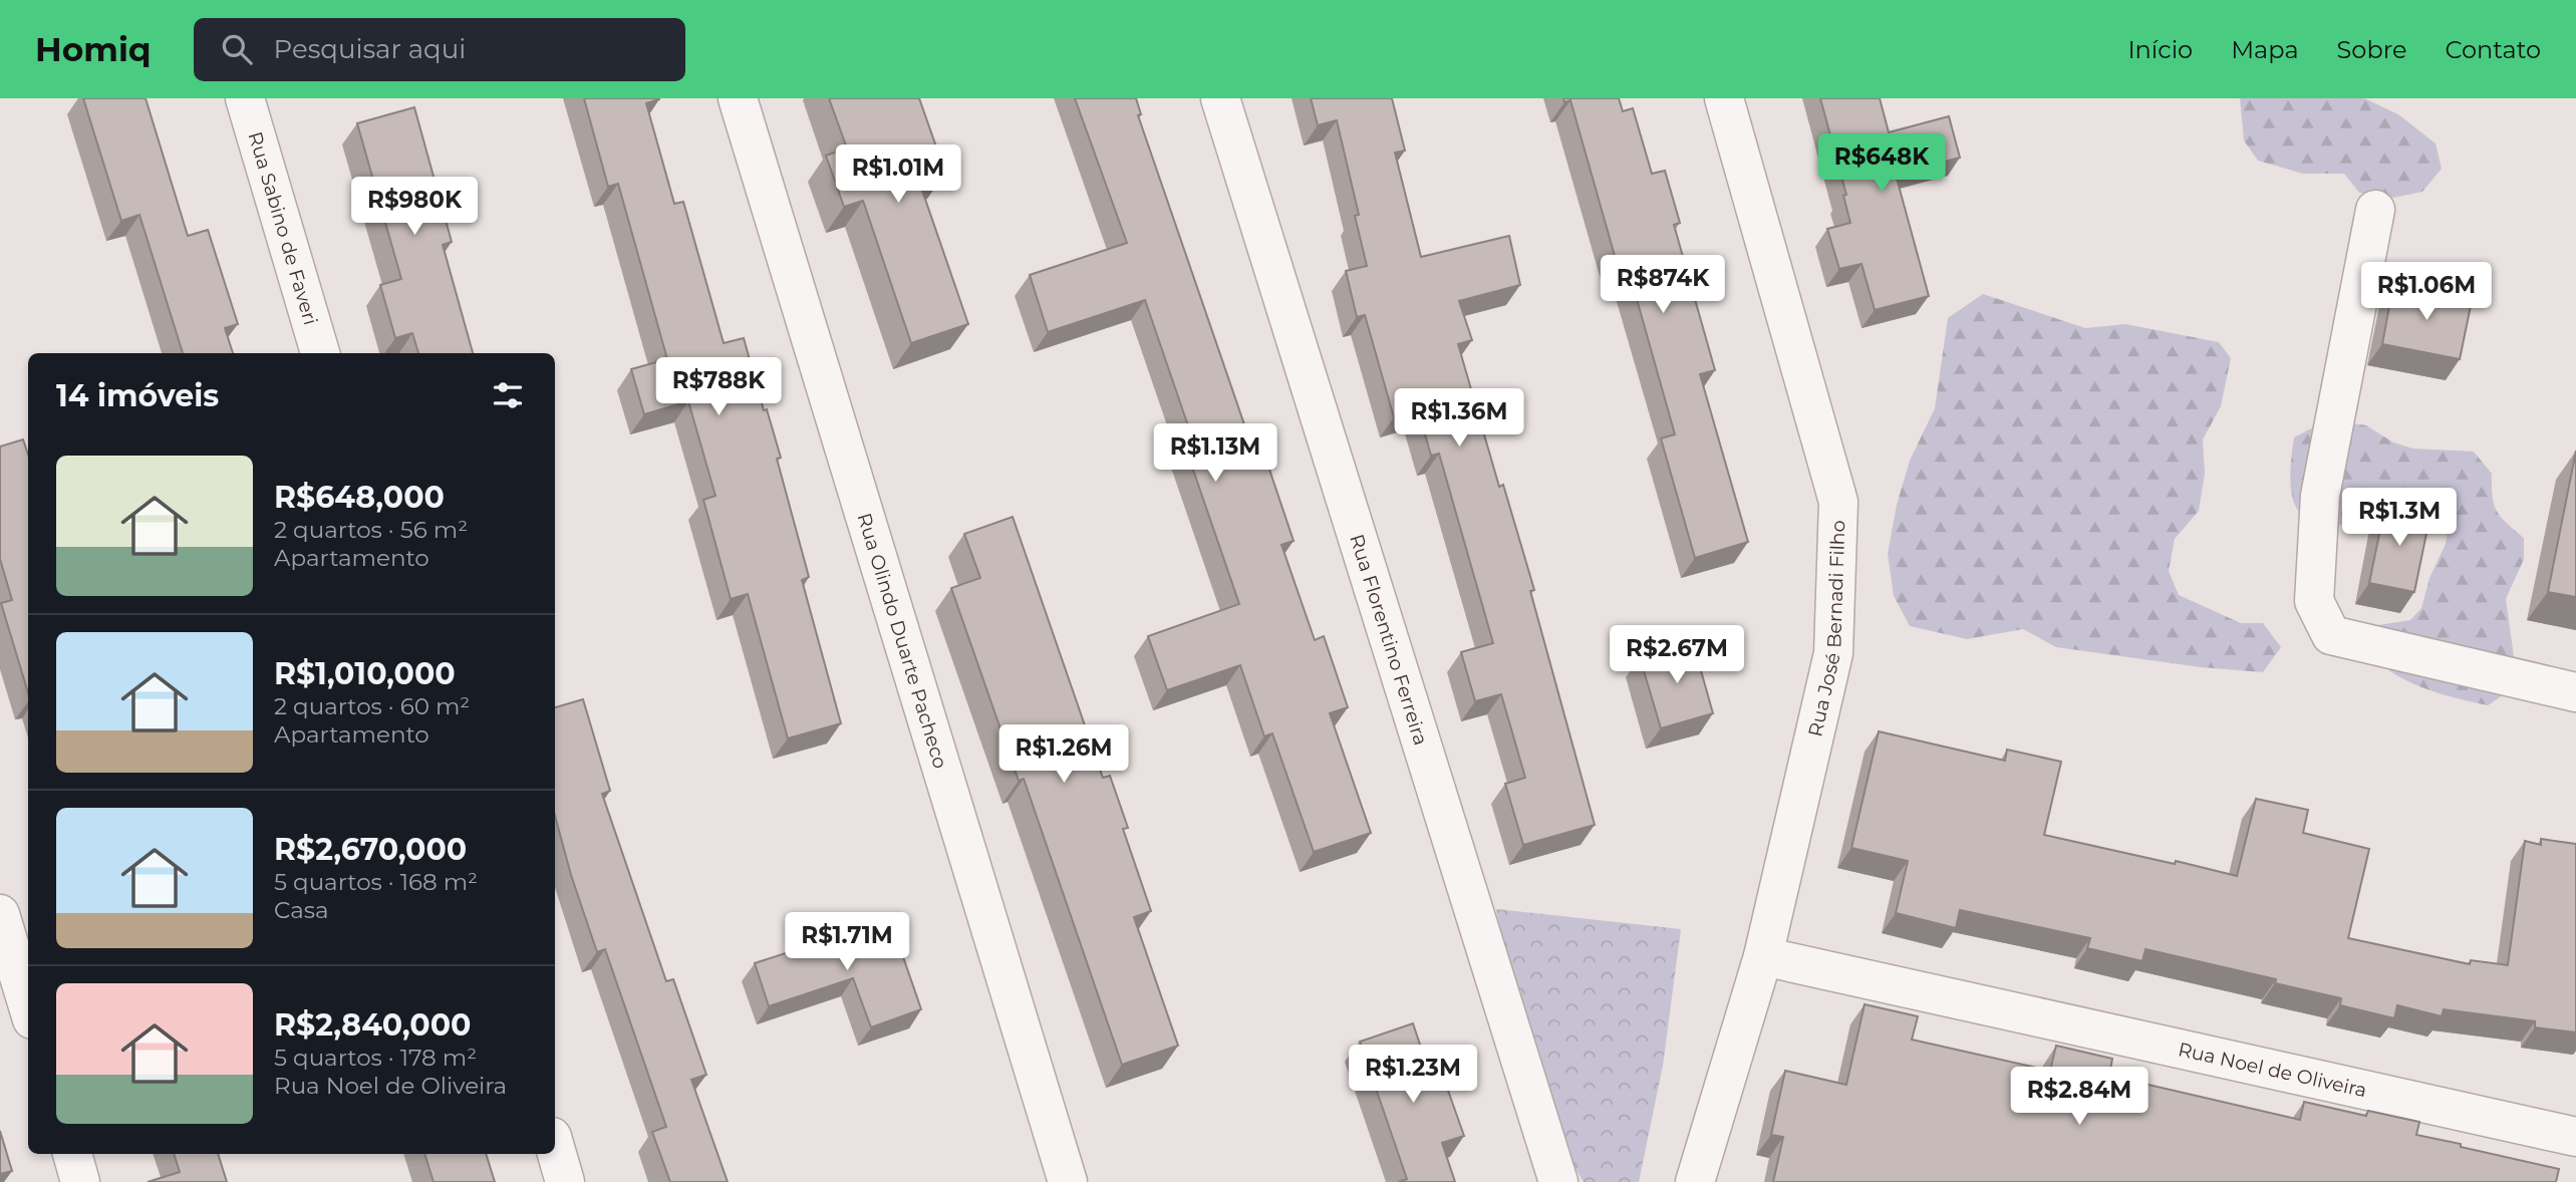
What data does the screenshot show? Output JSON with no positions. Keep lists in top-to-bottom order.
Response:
{
  "streets": {
    "street": [
      "Rua Sabino de Faveri",
      "Rua José Bernadi Filho",
      "Rua Olindo Duarte Pacheco",
      "Rua Florentino Ferreira",
      "Rua Noel de Oliveira"
    ]
  },
  "crossings": [
    ["Rua José Bernadi Filho", "Rua Noel de Oliveira"]
  ],
  "page": {
    "header": "Homiq",
    "search": "Pesquisar aqui",
    "nav": [
      "Início",
      "Mapa",
      "Sobre",
      "Contato"
    ],
    "price": [
      "R$648K",
      "R$1.01M",
      "R$980K",
      "R$874K",
      "R$1.06M",
      "R$788K",
      "R$1.36M",
      "R$1.13M",
      "R$1.3M",
      "R$2.67M",
      "R$1.26M",
      "R$1.71M",
      "R$1.23M",
      "R$2.84M"
    ],
    "heading": "14 imóveis",
    "list": [
      {
        "name": "R$648,000",
        "note": "2 quartos · 56 m² · Apartamento"
      },
      {
        "name": "R$1,010,000",
        "note": "2 quartos · 60 m² · Apartamento"
      },
      {
        "name": "R$2,670,000",
        "note": "5 quartos · 168 m² · Casa"
      },
      {
        "name": "R$2,840,000",
        "note": "5 quartos · 178 m² · Rua Noel de Oliveira"
      }
    ]
  }
}
